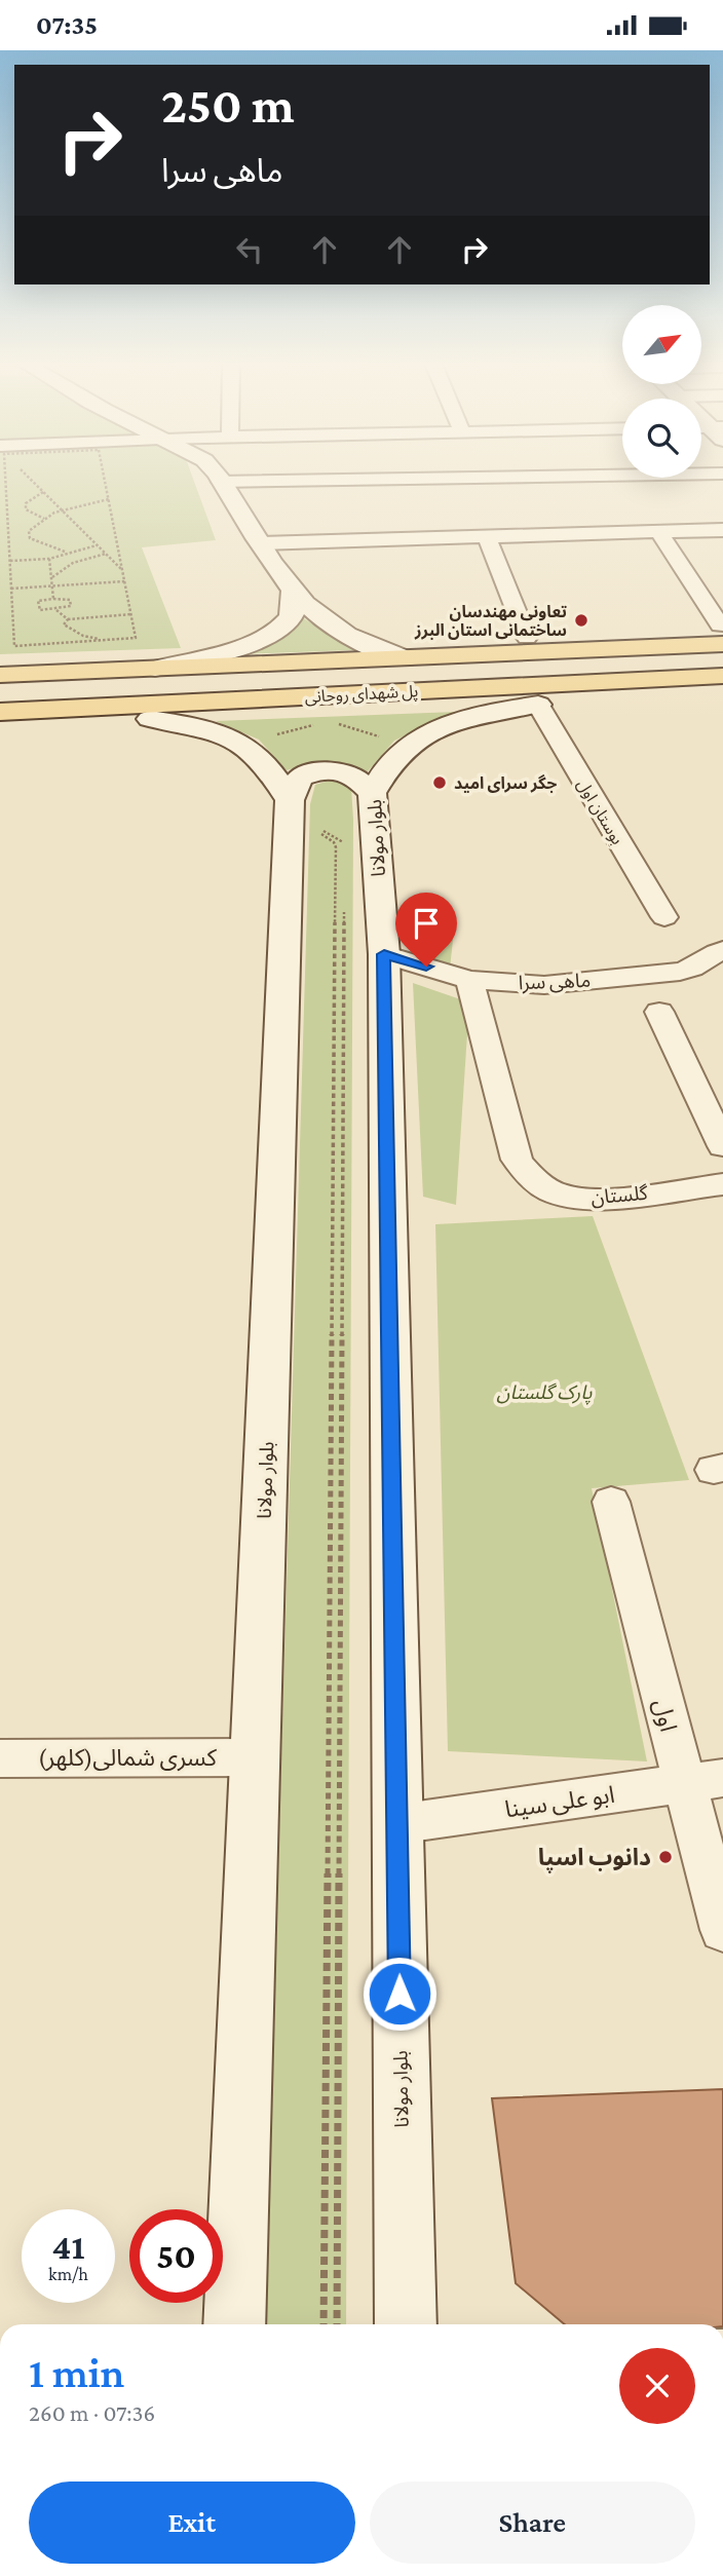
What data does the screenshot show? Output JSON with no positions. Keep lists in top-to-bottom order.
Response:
{
  "streets": {
    "main road": ["پل شهدای روحانی", "بلوار مولانا"],
    "street": [
      "بوستان اول",
      "ماهی سرا",
      "گلستان",
      "اول",
      "کسری شمالی(کلهر)",
      "ابو علی سینا"
    ]
  },
  "crossings": [
    ["بوستان اول", "بلوار مولانا"],
    ["بلوار مولانا", "ماهی سرا"],
    ["بلوار مولانا", "کسری شمالی(کلهر)"],
    ["بلوار مولانا", "ابو علی سینا"],
    ["ماهی سرا", "گلستان"],
    ["اول", "ابو علی سینا"]
  ],
  "parks": ["پارک گلستان"],
  "places": ["تعاونی مهندسان ساختمانی استان البرز", "جگر سرای امید", "دانوب اسپا"],
  "north": "top right",
  "page": {
    "status": "07:35",
    "turn": ["250 m", "ماهی سرا"],
    "speed": "41 km/h",
    "limit": "50",
    "heading": ["1 min", "260 m · 07:36"],
    "buttons": ["Exit", "Share"]
  }
}
